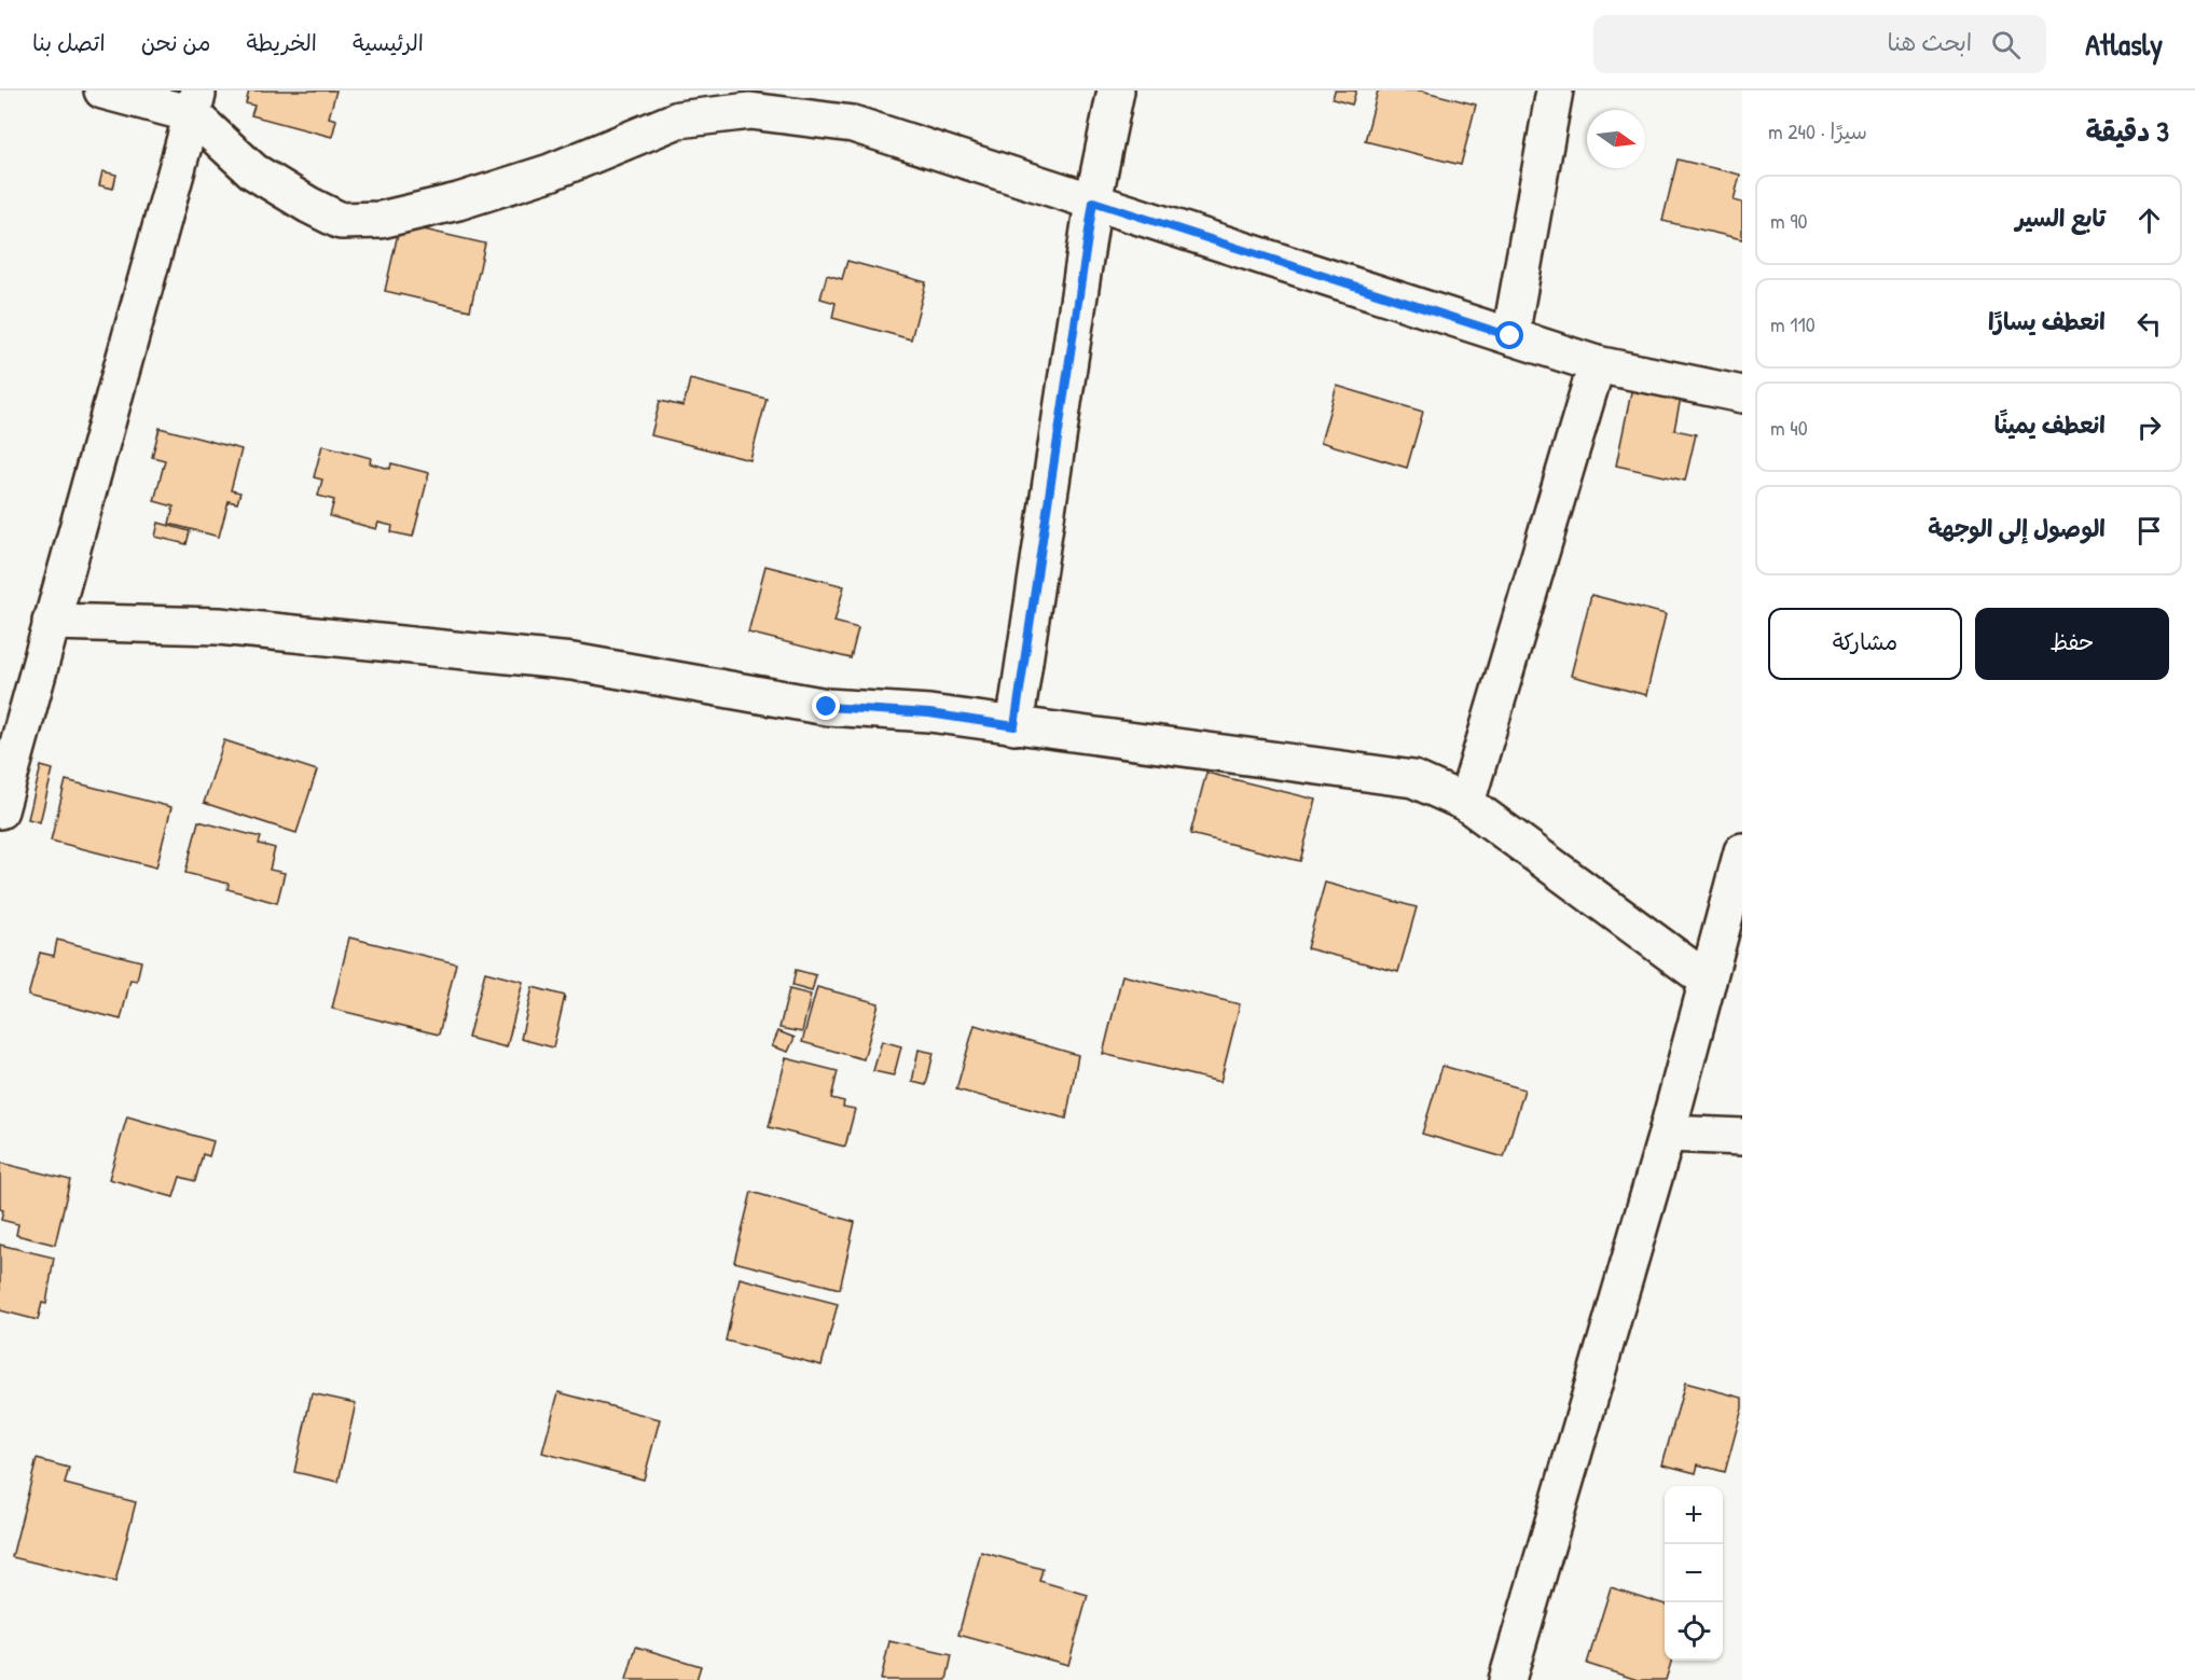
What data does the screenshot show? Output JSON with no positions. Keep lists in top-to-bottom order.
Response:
{
  "north": "right",
  "page": {
    "header": "Atlasly",
    "search": "ابحث هنا",
    "nav": [
      "الرئيسية",
      "الخريطة",
      "من نحن",
      "اتصل بنا"
    ],
    "heading": ["3 دقيقة", "سيرًا · 240 m"],
    "list": [
      ["تابع السير", "90 m"],
      ["انعطف يسارًا", "110 m"],
      ["انعطف يمينًا", "40 m"],
      "الوصول إلى الوجهة"
    ],
    "buttons": ["حفظ", "مشاركة"],
    "map_buttons": ["+", "−"]
  }
}
